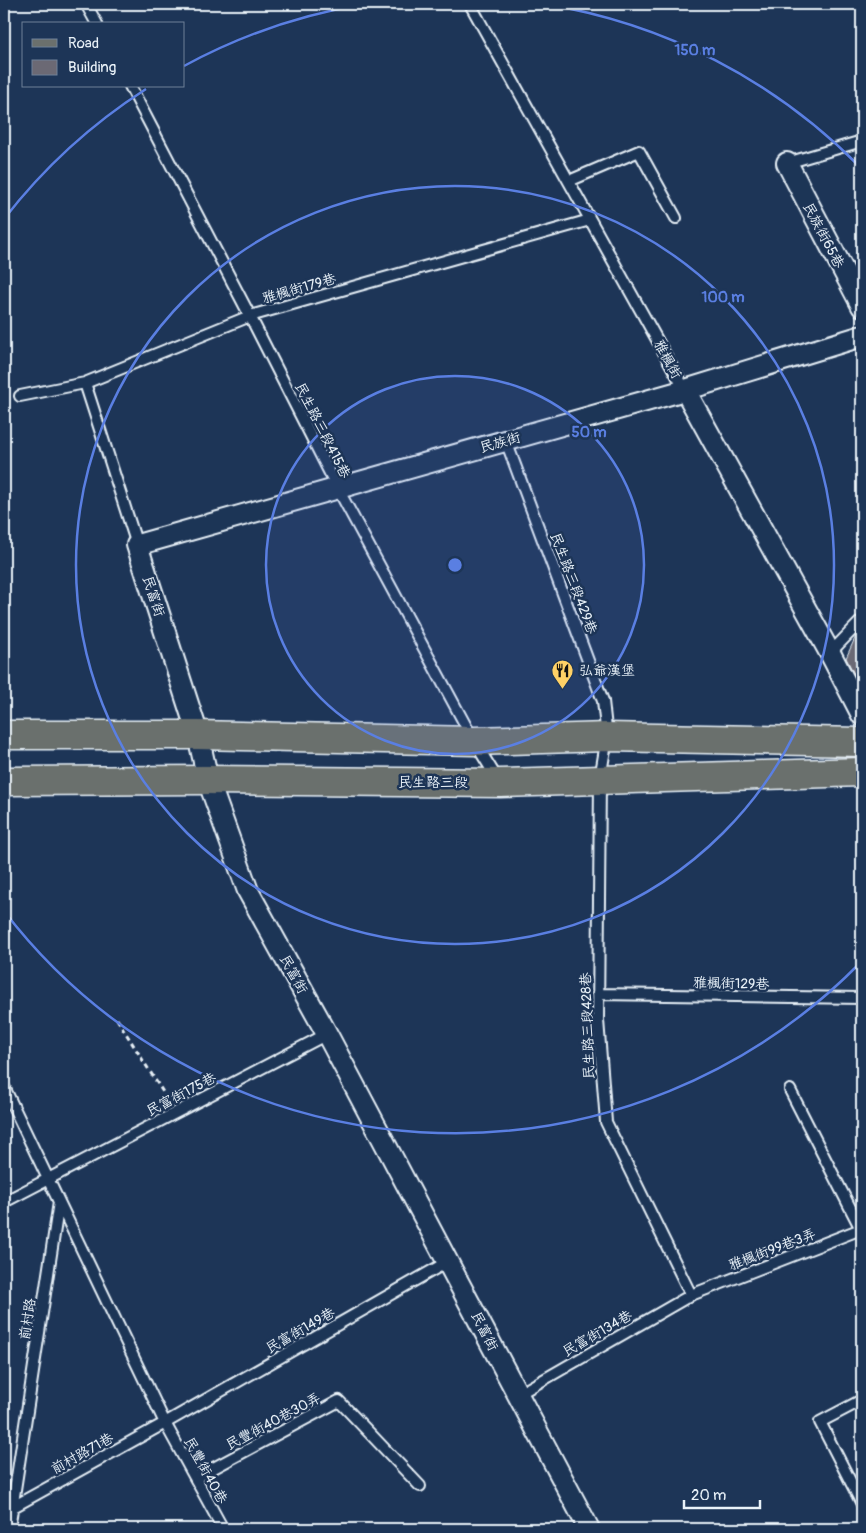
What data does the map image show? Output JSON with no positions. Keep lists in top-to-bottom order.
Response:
{
  "streets": {
    "main road": ["民生路三段"],
    "street": [
      "民族街65巷",
      "雅楓街",
      "民族街",
      "民富街"
    ],
    "lane": [
      "雅楓街179巷",
      "民生路三段415巷",
      "民生路三段429巷",
      "雅楓街129巷",
      "民生路三段428巷",
      "民富街175巷",
      "雅楓街99巷3弄",
      "前村路",
      "民富街149巷",
      "民富街134巷",
      "民豐街40巷30弄",
      "前村路71巷",
      "民豐街40巷"
    ]
  },
  "crossings": [
    ["雅楓街179巷", "雅楓街"],
    ["雅楓街179巷", "民生路三段415巷"],
    ["雅楓街179巷", "民富街"],
    ["雅楓街", "民族街"],
    ["民生路三段415巷", "民族街"],
    ["民生路三段415巷", "民生路三段"],
    ["民族街", "民生路三段429巷"],
    ["民族街", "民富街"],
    ["民生路三段429巷", "民生路三段428巷"],
    ["民富街", "民生路三段"],
    ["民富街", "民富街175巷"],
    ["民富街", "民富街149巷"],
    ["民富街", "民富街134巷"],
    ["民生路三段", "民生路三段428巷"],
    ["雅楓街129巷", "民生路三段428巷"],
    ["民生路三段428巷", "雅楓街99巷3弄"],
    ["民生路三段428巷", "民富街134巷"],
    ["雅楓街99巷3弄", "民富街134巷"],
    ["前村路", "前村路71巷"],
    ["民富街149巷", "前村路71巷"],
    ["民富街149巷", "民豐街40巷"],
    ["民豐街40巷30弄", "民豐街40巷"],
    ["前村路71巷", "民豐街40巷"]
  ],
  "places": {
    "restaurant": ["弘爺漢堡"]
  },
  "legend": ["Road", "Building"],
  "scale_bar": "20 m",
  "rings": ["150 m", "100 m", "50 m"]
}
